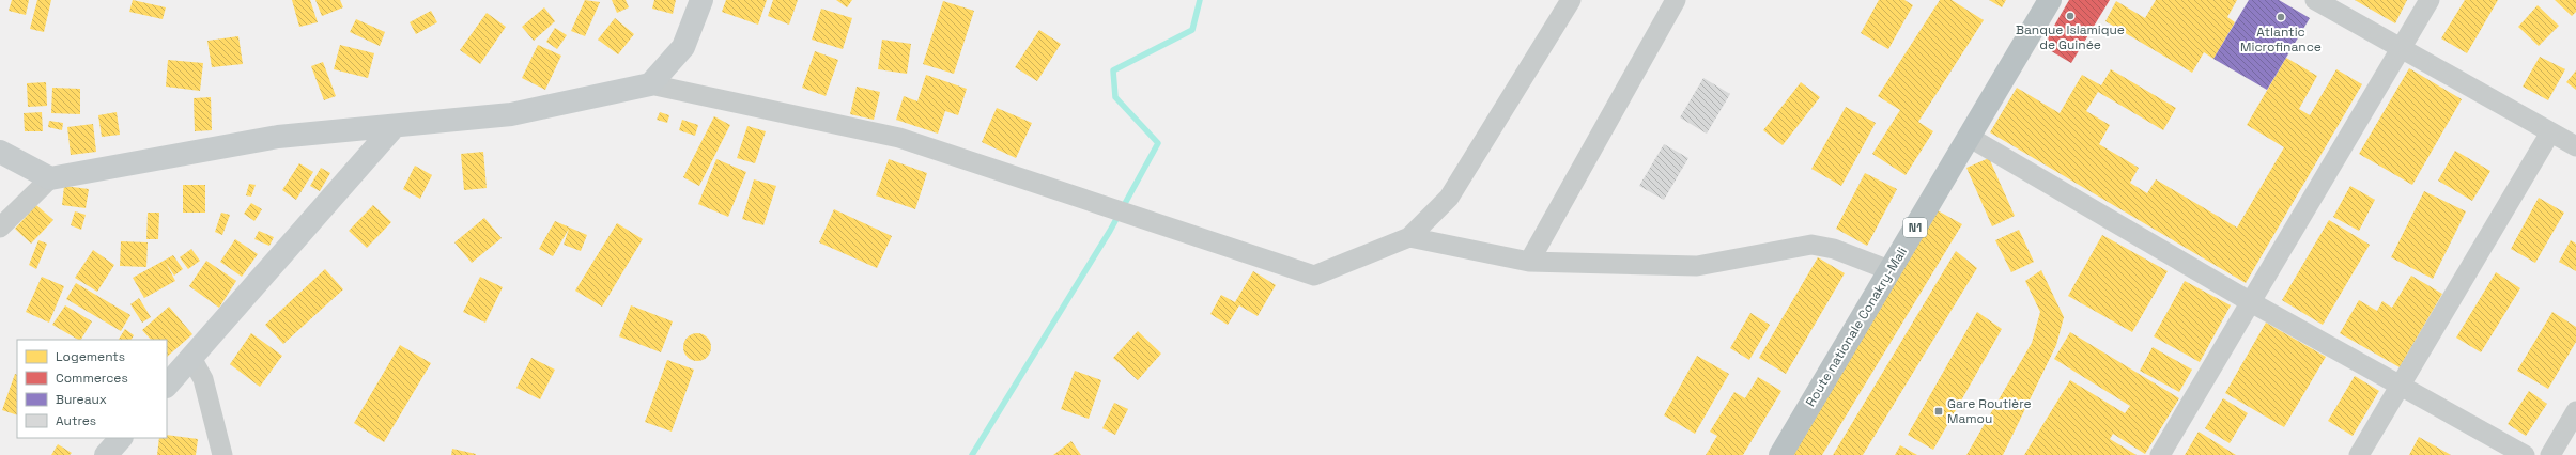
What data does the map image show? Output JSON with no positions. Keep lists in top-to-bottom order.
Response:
{
  "streets": {
    "highway": ["N1", "Route nationale Conakry-Mali"]
  },
  "places": {
    "other": ["Banque Islamique de Guinée", "Atlantic Microfinance"],
    "transit": ["Gare Routière Mamou"]
  },
  "legend": [
    "Logements",
    "Commerces",
    "Bureaux",
    "Autres"
  ]
}
